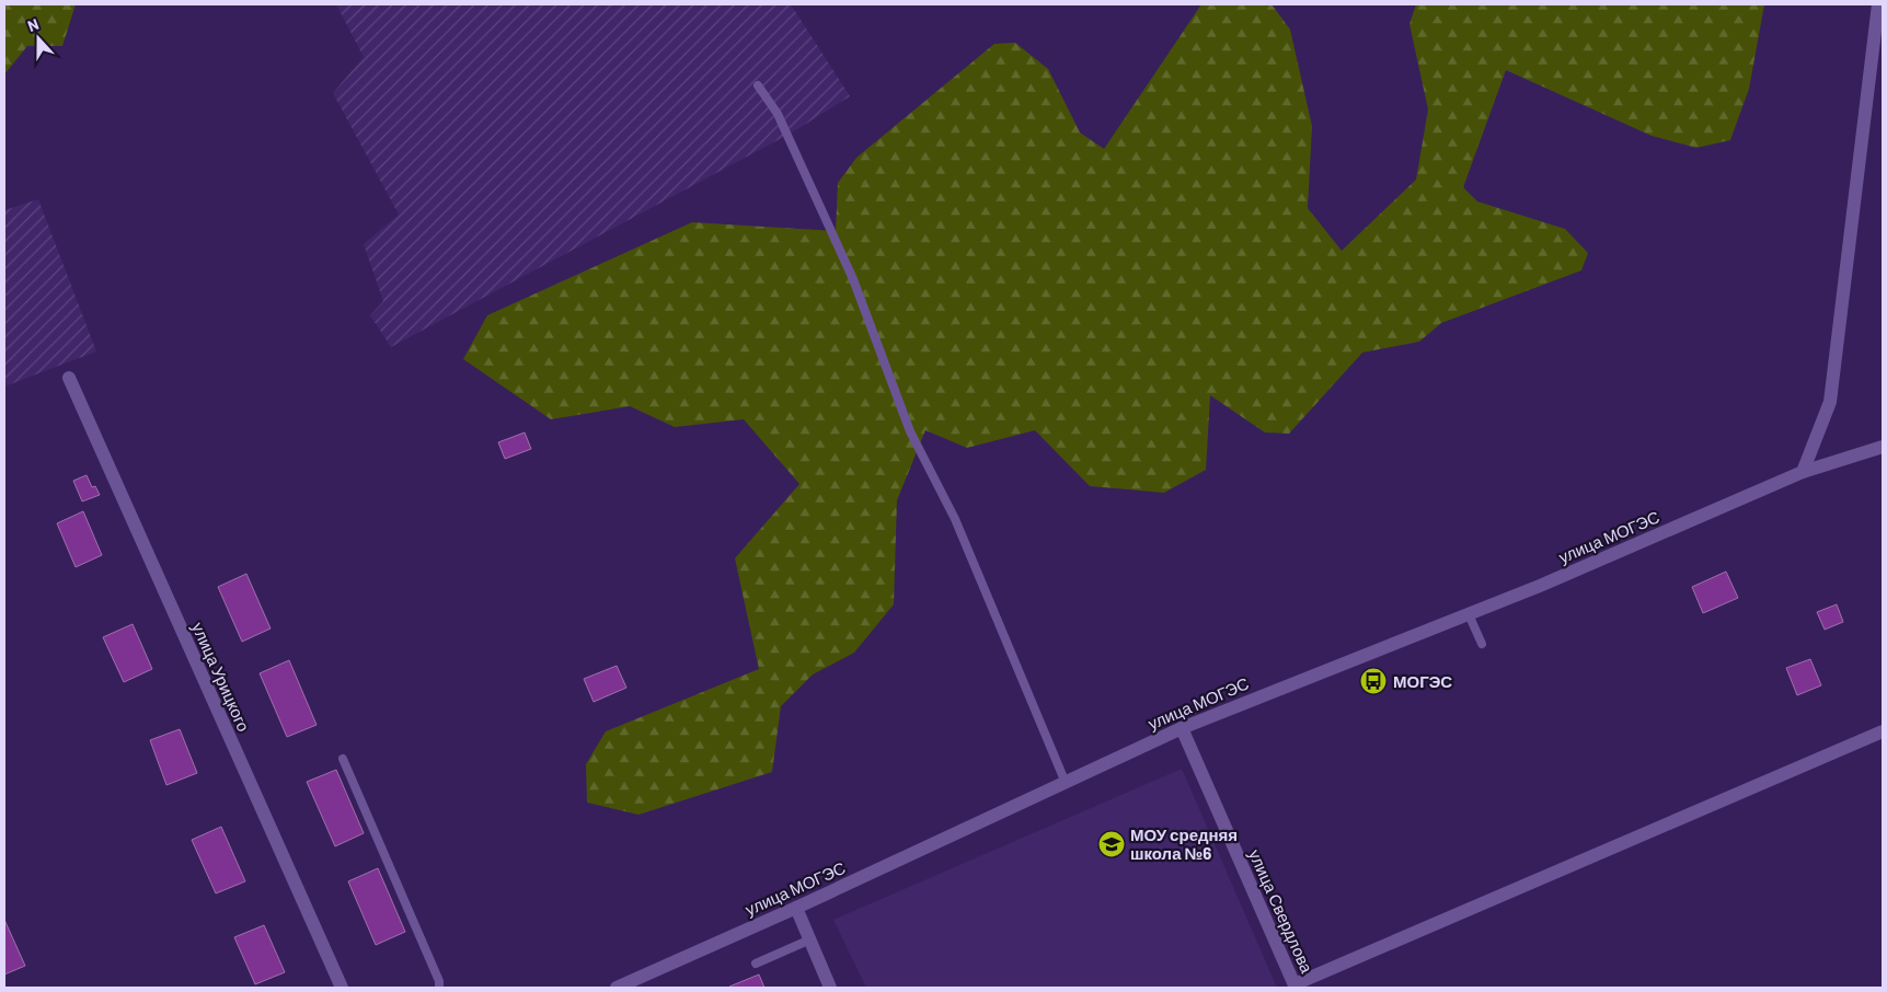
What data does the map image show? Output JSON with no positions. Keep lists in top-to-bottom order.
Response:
{
  "streets": {
    "street": ["улица МОГЭС", "улица Урицкого", "улица Свердлова"]
  },
  "crossings": [
    ["улица МОГЭС", "улица Свердлова"]
  ],
  "places": {
    "bus stop": ["МОГЭС"],
    "school or university": ["МОУ средняя школа №6"]
  },
  "north": "top"
}
